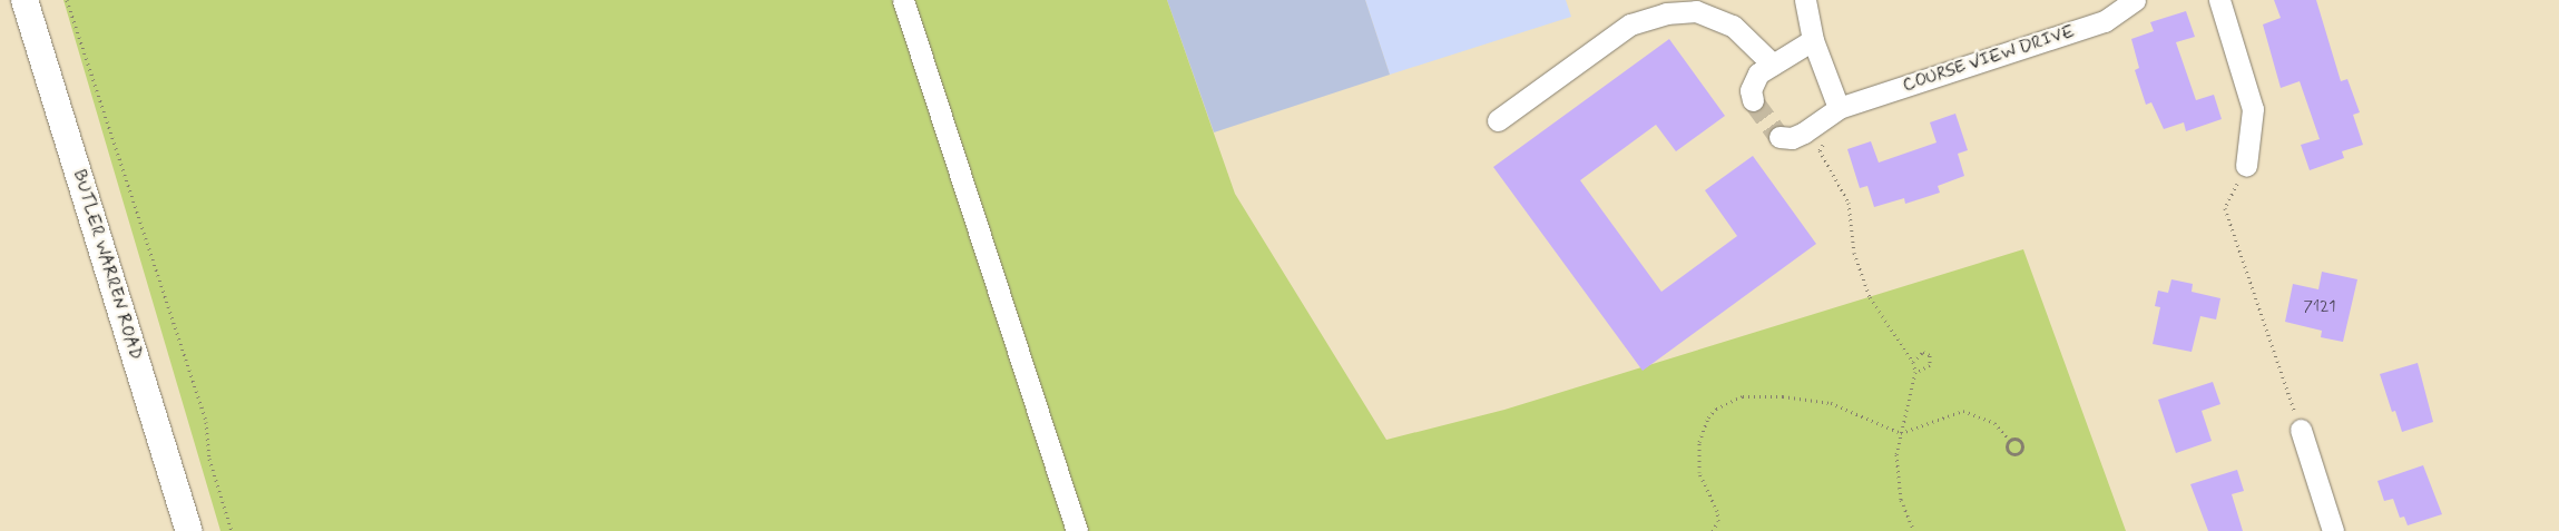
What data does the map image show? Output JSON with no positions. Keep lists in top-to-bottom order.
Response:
{
  "streets": {
    "main road": ["BUTLER WARREN ROAD"],
    "street": ["COURSE VIEW DRIVE"]
  },
  "house_numbers": ["7121"]
}
